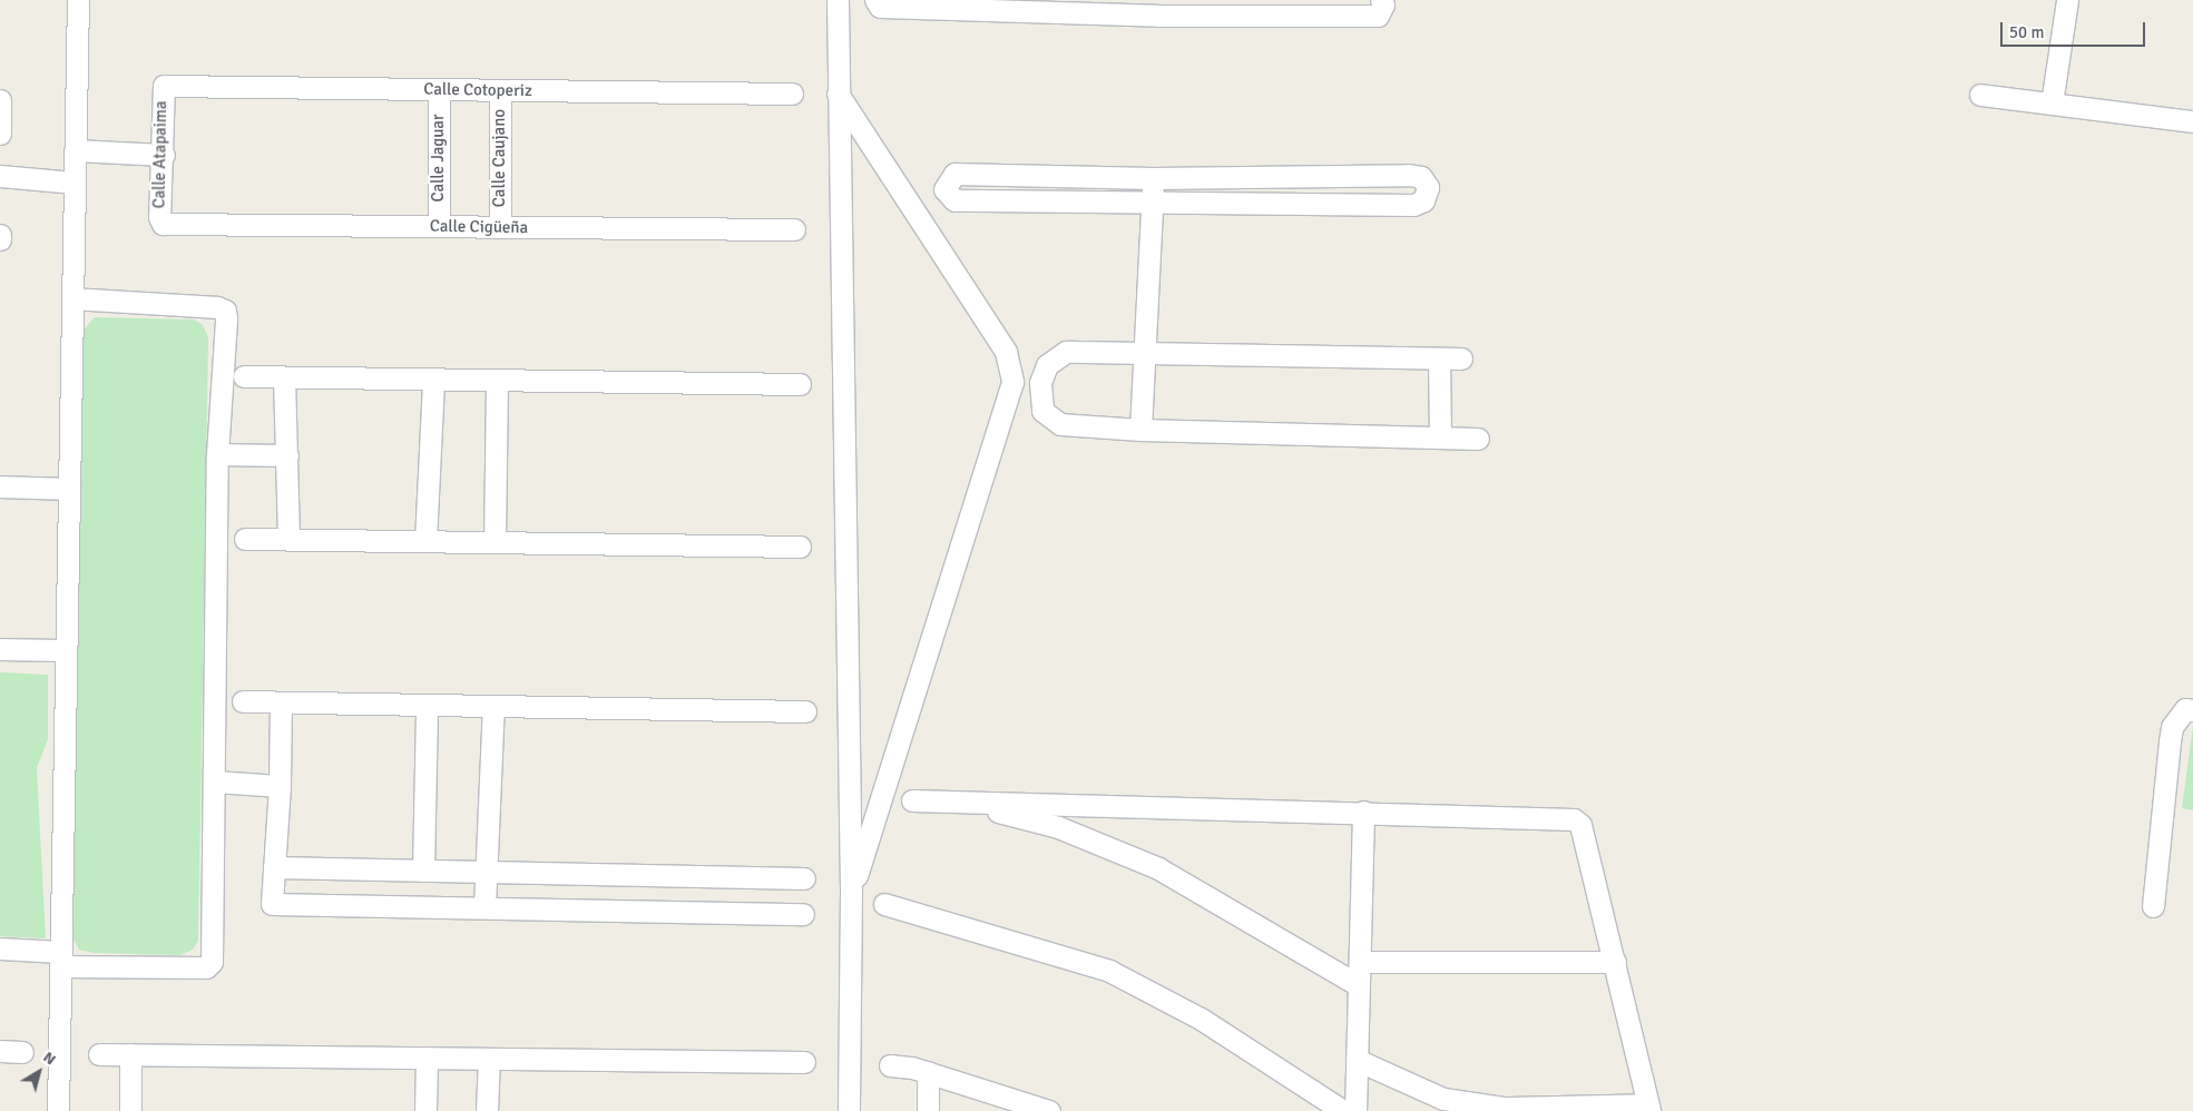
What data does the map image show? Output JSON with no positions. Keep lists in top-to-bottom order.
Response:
{
  "streets": {
    "street": [
      "Calle Cotoperiz",
      "Calle Atapaima",
      "Calle Jaguar",
      "Calle Caujano",
      "Calle Cigüeña"
    ]
  },
  "crossings": [
    ["Calle Cotoperiz", "Calle Atapaima"],
    ["Calle Cotoperiz", "Calle Jaguar"],
    ["Calle Cotoperiz", "Calle Caujano"],
    ["Calle Atapaima", "Calle Cigüeña"],
    ["Calle Jaguar", "Calle Cigüeña"],
    ["Calle Caujano", "Calle Cigüeña"]
  ],
  "scale_bar": "50 m",
  "north": "top right"
}
